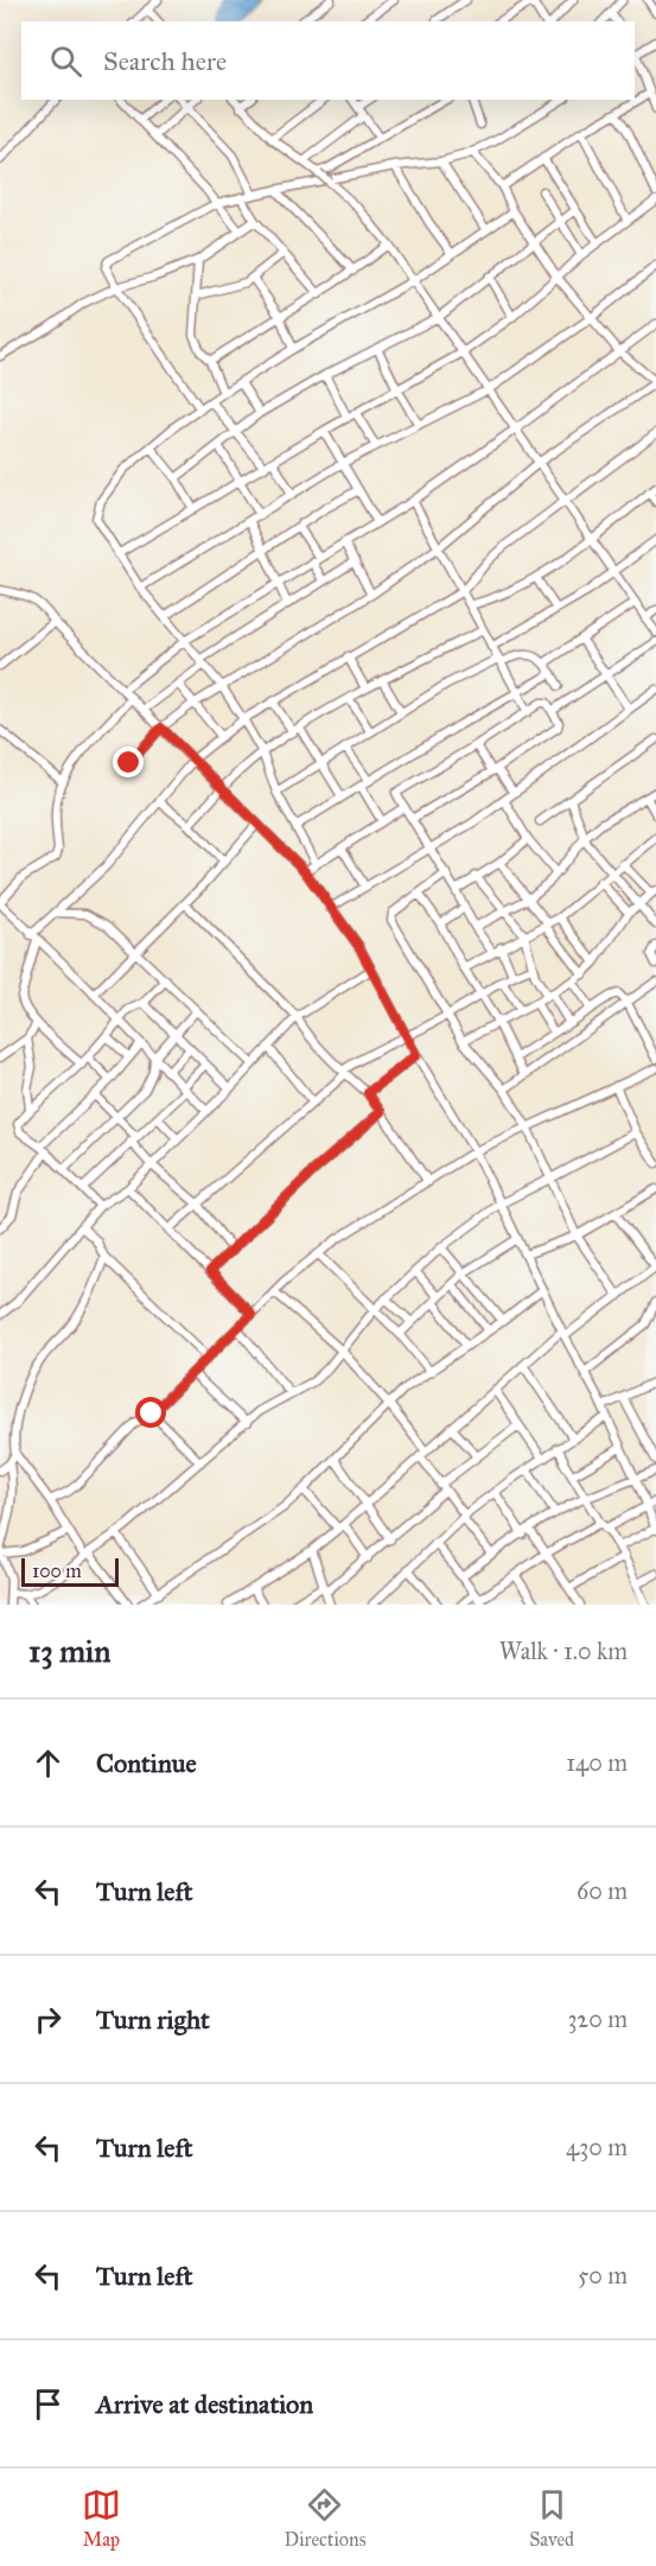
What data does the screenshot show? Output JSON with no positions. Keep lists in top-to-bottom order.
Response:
{
  "scale_bar": "100 m",
  "page": {
    "search": "Search here",
    "scale": "100 m",
    "heading": ["13 min", "Walk · 1.0 km"],
    "list": [
      ["Continue", "140 m"],
      ["Turn left", "60 m"],
      ["Turn right", "320 m"],
      ["Turn left", "430 m"],
      ["Turn left", "50 m"],
      "Arrive at destination"
    ],
    "nav": ["Map", "Directions", "Saved"]
  }
}
